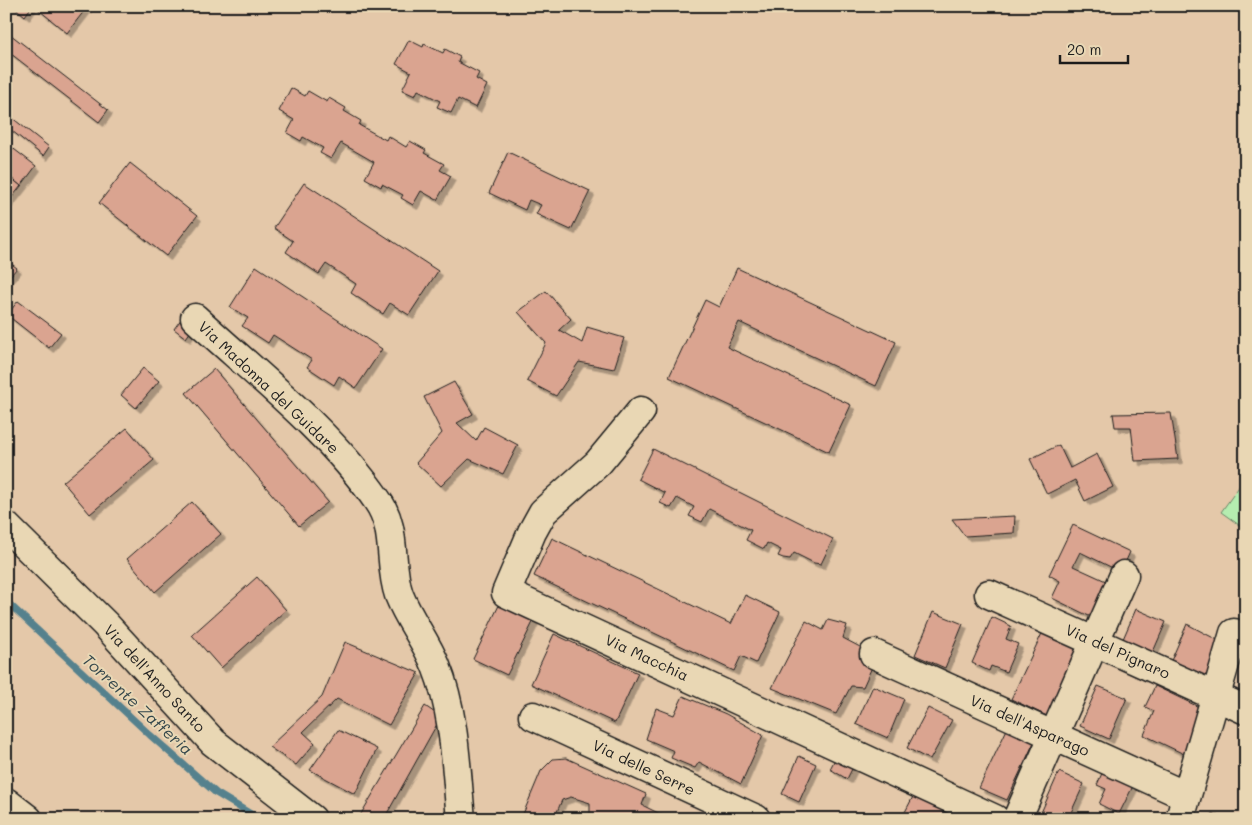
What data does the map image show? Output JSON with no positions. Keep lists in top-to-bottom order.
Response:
{
  "streets": {
    "main road": [
      "Via Madonna del Guidare",
      "Via del Pignaro",
      "Via Macchia",
      "Via dell'Anno Santo",
      "Via dell'Asparago",
      "Via delle Serre"
    ]
  },
  "water": ["Torrente Zafferia"],
  "scale_bar": "20 m"
}
